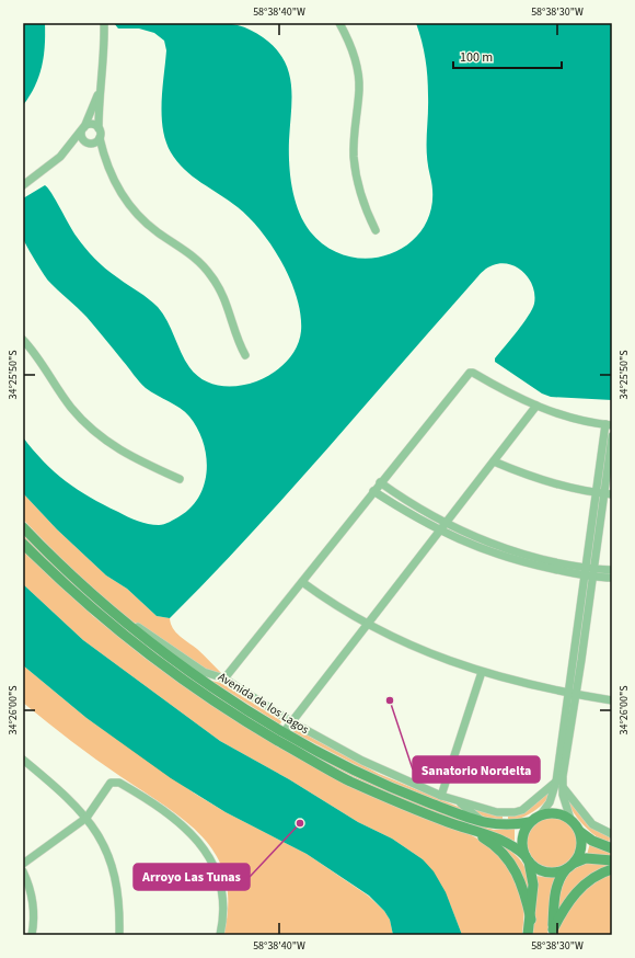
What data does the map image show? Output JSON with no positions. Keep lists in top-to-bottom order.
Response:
{
  "streets": {
    "street": ["Avenida de los Lagos"]
  },
  "places": ["Sanatorio Nordelta", "Arroyo Las Tunas"],
  "scale_bar": "100 m",
  "coordinates": [
    "58°38'40\"W",
    "58°38'30\"W",
    "34°25'50\"S",
    "34°26'00\"S"
  ]
}
